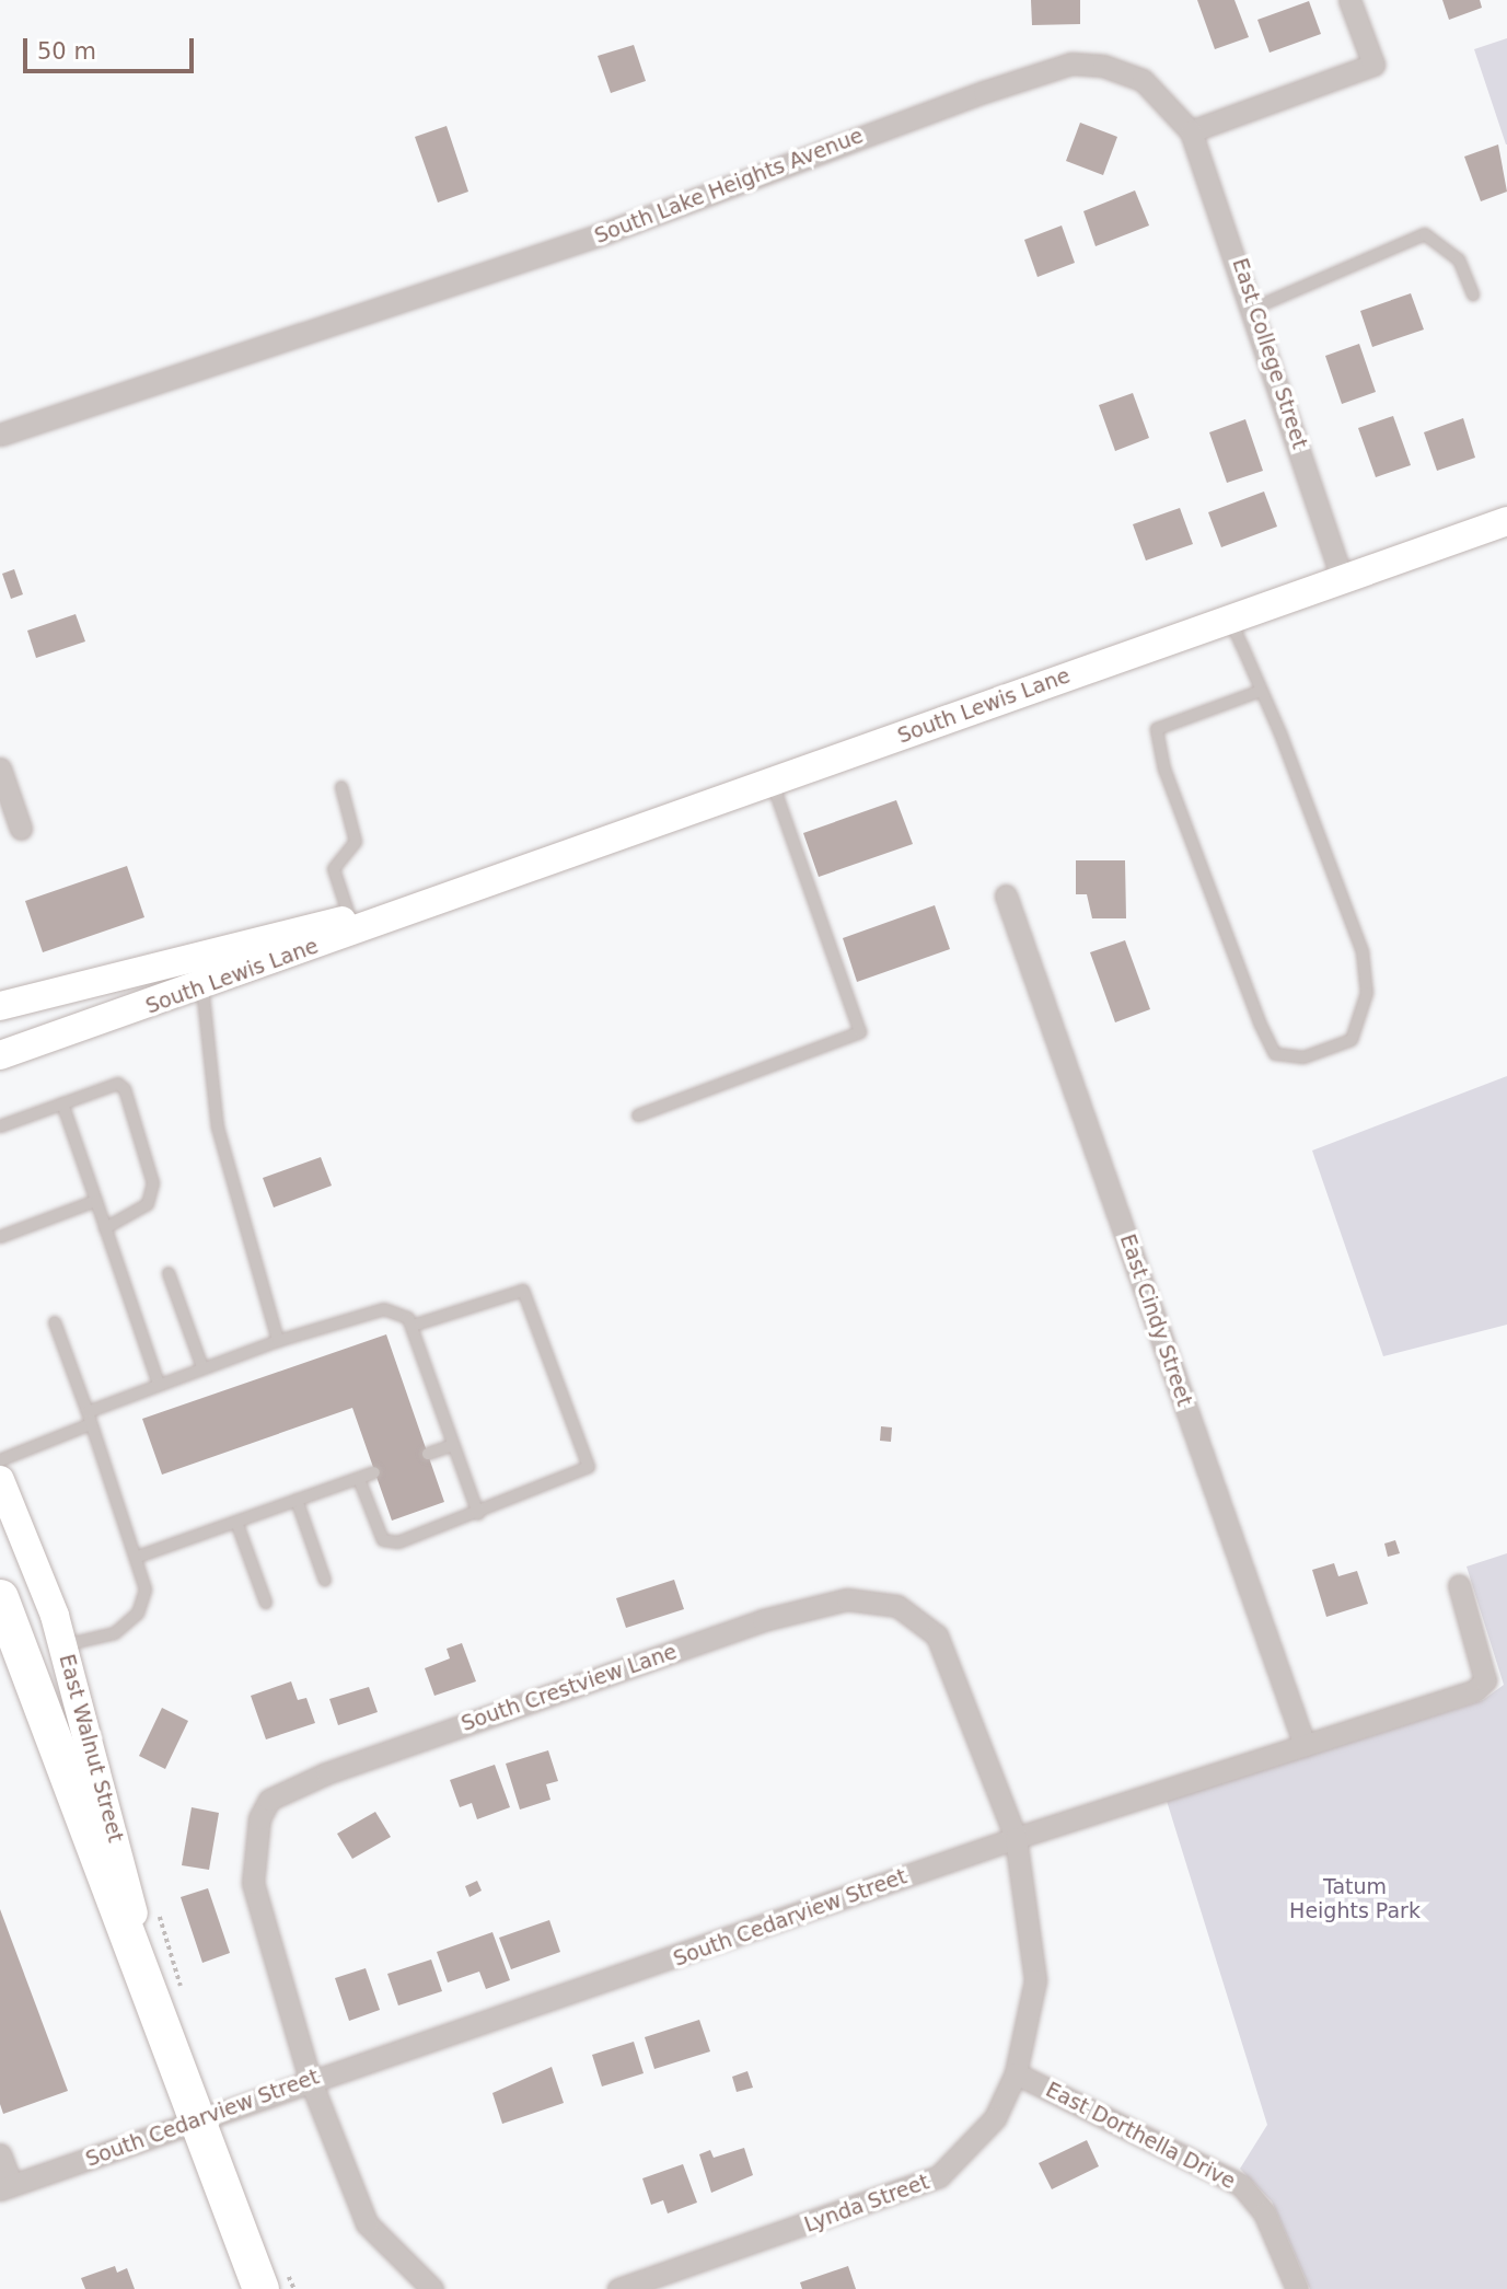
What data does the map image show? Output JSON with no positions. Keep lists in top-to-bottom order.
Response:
{
  "streets": {
    "highway": ["East Walnut Street"],
    "street": [
      "South Lake Heights Avenue",
      "East College Street",
      "South Lewis Lane",
      "East Cindy Street",
      "South Crestview Lane",
      "South Cedarview Street",
      "East Dorthella Drive",
      "Lynda Street"
    ]
  },
  "crossings": [
    ["South Lake Heights Avenue", "East College Street"],
    ["East College Street", "South Lewis Lane"],
    ["East Cindy Street", "South Cedarview Street"],
    ["South Crestview Lane", "South Cedarview Street"],
    ["South Crestview Lane", "Lynda Street"],
    ["East Walnut Street", "South Cedarview Street"],
    ["South Cedarview Street", "Lynda Street"],
    ["East Dorthella Drive", "Lynda Street"]
  ],
  "parks": ["Tatum Heights Park"],
  "scale_bar": "50 m"
}
